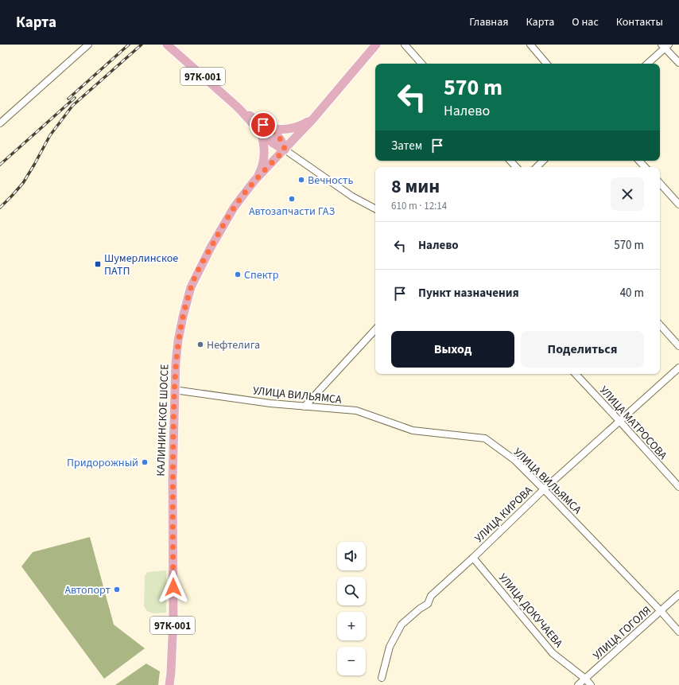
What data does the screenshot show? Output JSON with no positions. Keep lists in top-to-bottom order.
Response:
{
  "streets": {
    "main road": ["97К-001", "КАЛИНИНСКОЕ ШОССЕ"],
    "street": [
      "УЛИЦА ВИЛЬЯМСА",
      "УЛИЦА МАТРОСОВА",
      "УЛИЦА КИРОВА",
      "УЛИЦА ДОКУЧАЕВА",
      "УЛИЦА ГОГОЛЯ"
    ]
  },
  "crossings": [
    ["97К-001", "КАЛИНИНСКОЕ ШОССЕ"],
    ["УЛИЦА ВИЛЬЯМСА", "КАЛИНИНСКОЕ ШОССЕ"],
    ["УЛИЦА ВИЛЬЯМСА", "УЛИЦА КИРОВА"],
    ["УЛИЦА ВИЛЬЯМСА", "УЛИЦА ГОГОЛЯ"],
    ["УЛИЦА МАТРОСОВА", "УЛИЦА КИРОВА"],
    ["УЛИЦА КИРОВА", "УЛИЦА ДОКУЧАЕВА"],
    ["УЛИЦА ДОКУЧАЕВА", "УЛИЦА ГОГОЛЯ"]
  ],
  "places": {
    "other": [
      "Вечность",
      "Автозапчасти ГАЗ",
      "Спектр",
      "Нефтелига",
      "Придорожный",
      "Автопорт"
    ],
    "transit": ["Шумерлинское ПАТП"]
  },
  "page": {
    "header": "Карта",
    "nav": [
      "Главная",
      "Карта",
      "О нас",
      "Контакты"
    ],
    "turn": ["570 m", "Налево"],
    "then": "Затем",
    "heading": ["8 мин", "610 m · 12:14"],
    "list": [
      {
        "name": "Налево",
        "value": "570 m"
      },
      {
        "name": "Пункт назначения",
        "value": "40 m"
      }
    ],
    "buttons": ["Выход", "Поделиться"],
    "map_buttons": ["+", "−"]
  }
}
